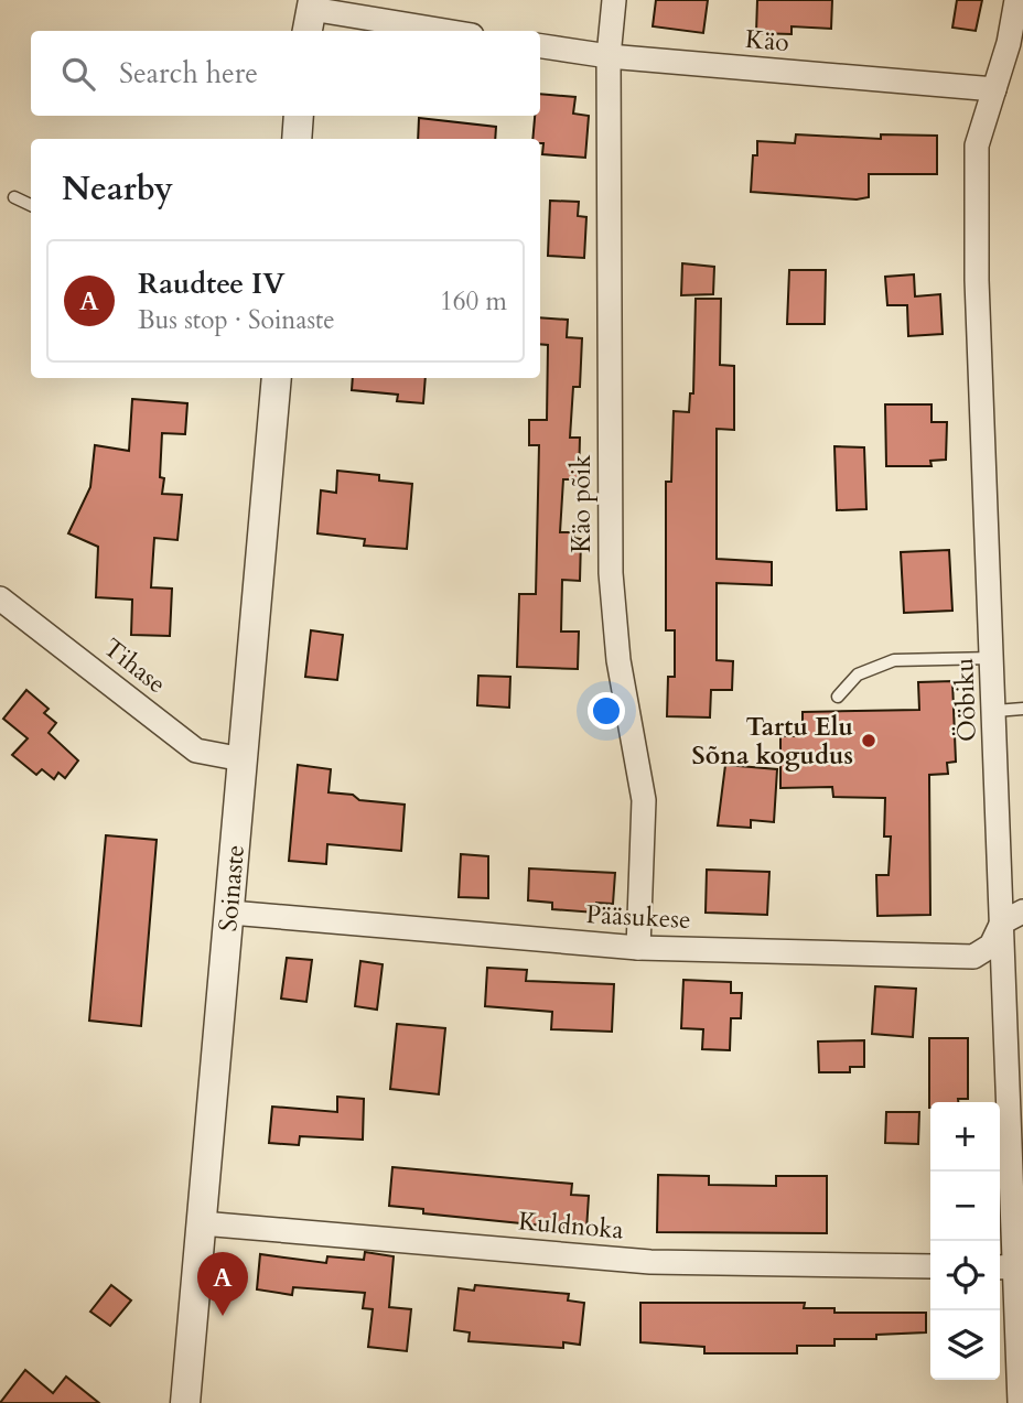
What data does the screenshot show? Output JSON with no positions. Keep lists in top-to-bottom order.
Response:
{
  "streets": {
    "street": [
      "Käo",
      "Käo põik",
      "Tihase",
      "Ööbiku",
      "Soinaste",
      "Pääsukese",
      "Kuldnoka"
    ]
  },
  "crossings": [
    ["Käo", "Käo põik"],
    ["Käo", "Ööbiku"],
    ["Käo põik", "Pääsukese"],
    ["Tihase", "Soinaste"],
    ["Ööbiku", "Pääsukese"],
    ["Soinaste", "Pääsukese"],
    ["Soinaste", "Kuldnoka"]
  ],
  "places": ["Tartu Elu Sõna kogudus"],
  "page": {
    "search": "Search here",
    "heading": "Nearby",
    "list": [
      {
        "mark": "A",
        "name": "Raudtee IV",
        "note": "Bus stop · Soinaste",
        "value": "160 m"
      }
    ],
    "map_buttons": ["+", "−"],
    "pins": "A"
  }
}
